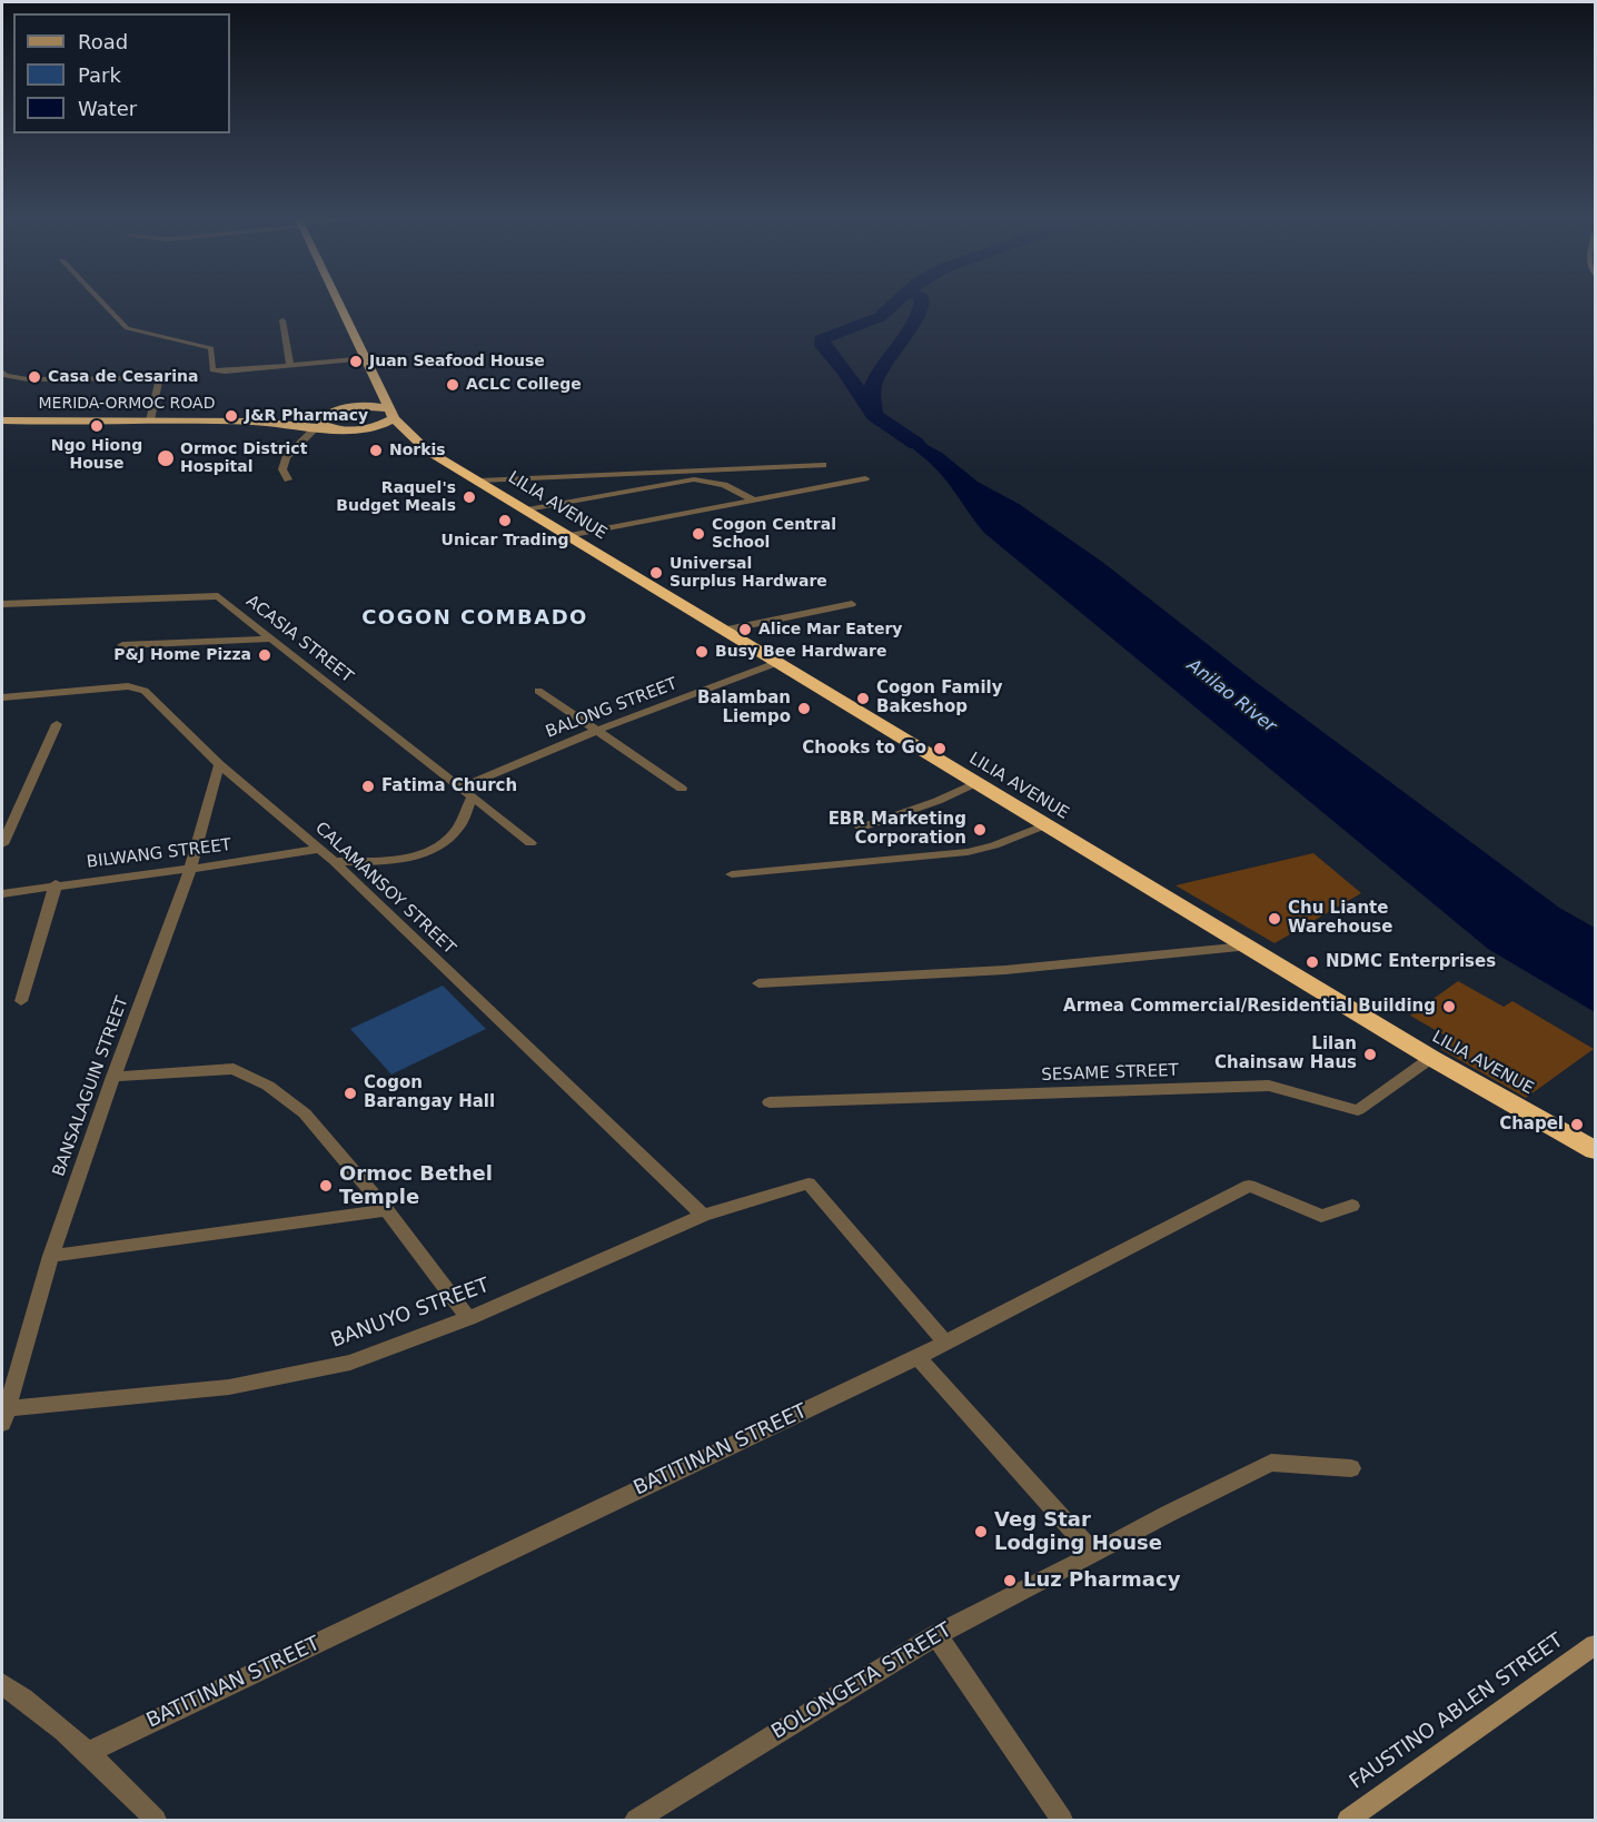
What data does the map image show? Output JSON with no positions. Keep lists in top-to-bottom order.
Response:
{
  "streets": {
    "highway": ["MERIDA-ORMOC ROAD", "LILIA AVENUE"],
    "street": [
      "ACASIA STREET",
      "BALONG STREET",
      "BILWANG STREET",
      "CALAMANSOY STREET",
      "SESAME STREET",
      "BANSALAGUIN STREET",
      "BANUYO STREET",
      "BATITINAN STREET",
      "BOLONGETA STREET",
      "FAUSTINO ABLEN STREET"
    ]
  },
  "crossings": [
    ["MERIDA-ORMOC ROAD", "LILIA AVENUE"],
    ["LILIA AVENUE", "BALONG STREET"],
    ["LILIA AVENUE", "SESAME STREET"],
    ["ACASIA STREET", "BALONG STREET"],
    ["BILWANG STREET", "CALAMANSOY STREET"],
    ["BILWANG STREET", "BANSALAGUIN STREET"],
    ["CALAMANSOY STREET", "BANSALAGUIN STREET"],
    ["CALAMANSOY STREET", "BANUYO STREET"],
    ["BANSALAGUIN STREET", "BANUYO STREET"],
    ["BANUYO STREET", "BATITINAN STREET"]
  ],
  "districts": ["COGON COMBADO"],
  "water": ["Anilao River"],
  "places": [
    "Juan Seafood House",
    "Casa de Cesarina",
    "ACLC College",
    "J&R Pharmacy",
    "Ngo Hiong House",
    "Norkis",
    "Ormoc District Hospital",
    "Raquel's Budget Meals",
    "Unicar Trading",
    "Cogon Central School",
    "Universal Surplus Hardware",
    "Alice Mar Eatery",
    "Busy Bee Hardware",
    "P&J Home Pizza",
    "Cogon Family Bakeshop",
    "Balamban Liempo",
    "Chooks to Go",
    "Fatima Church",
    "EBR Marketing Corporation",
    "Chu Liante Warehouse",
    "NDMC Enterprises",
    "Armea Commercial/Residential Building",
    "Lilan Chainsaw Haus",
    "Cogon Barangay Hall",
    "Chapel",
    "Ormoc Bethel Temple",
    "Veg Star Lodging House",
    "Luz Pharmacy"
  ],
  "legend": ["Road", "Park", "Water"]
}
